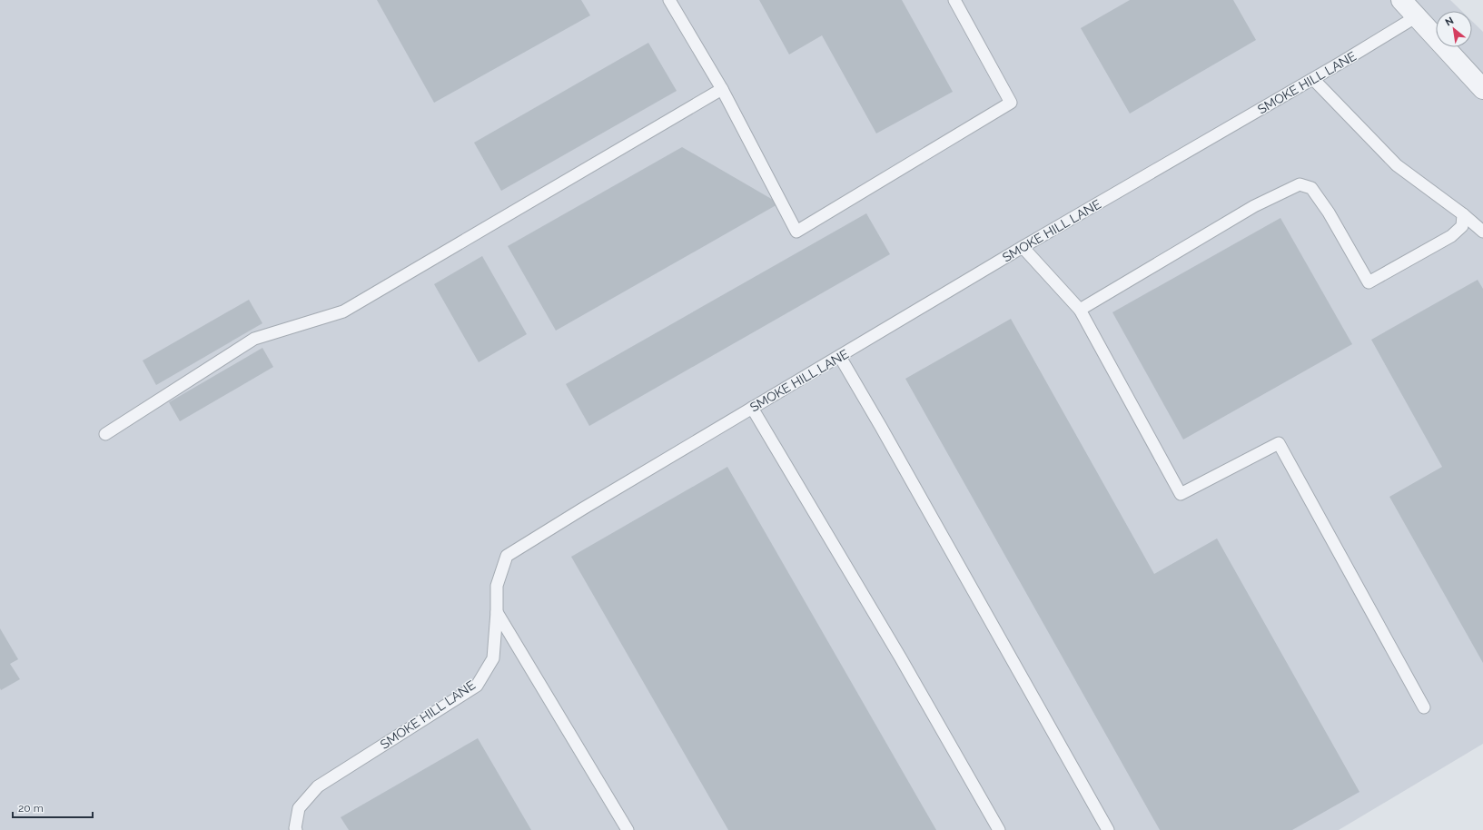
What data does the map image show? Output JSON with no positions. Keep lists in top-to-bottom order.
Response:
{
  "streets": {
    "lane": ["SMOKE HILL LANE"]
  },
  "scale_bar": "20 m",
  "north": "top left"
}
